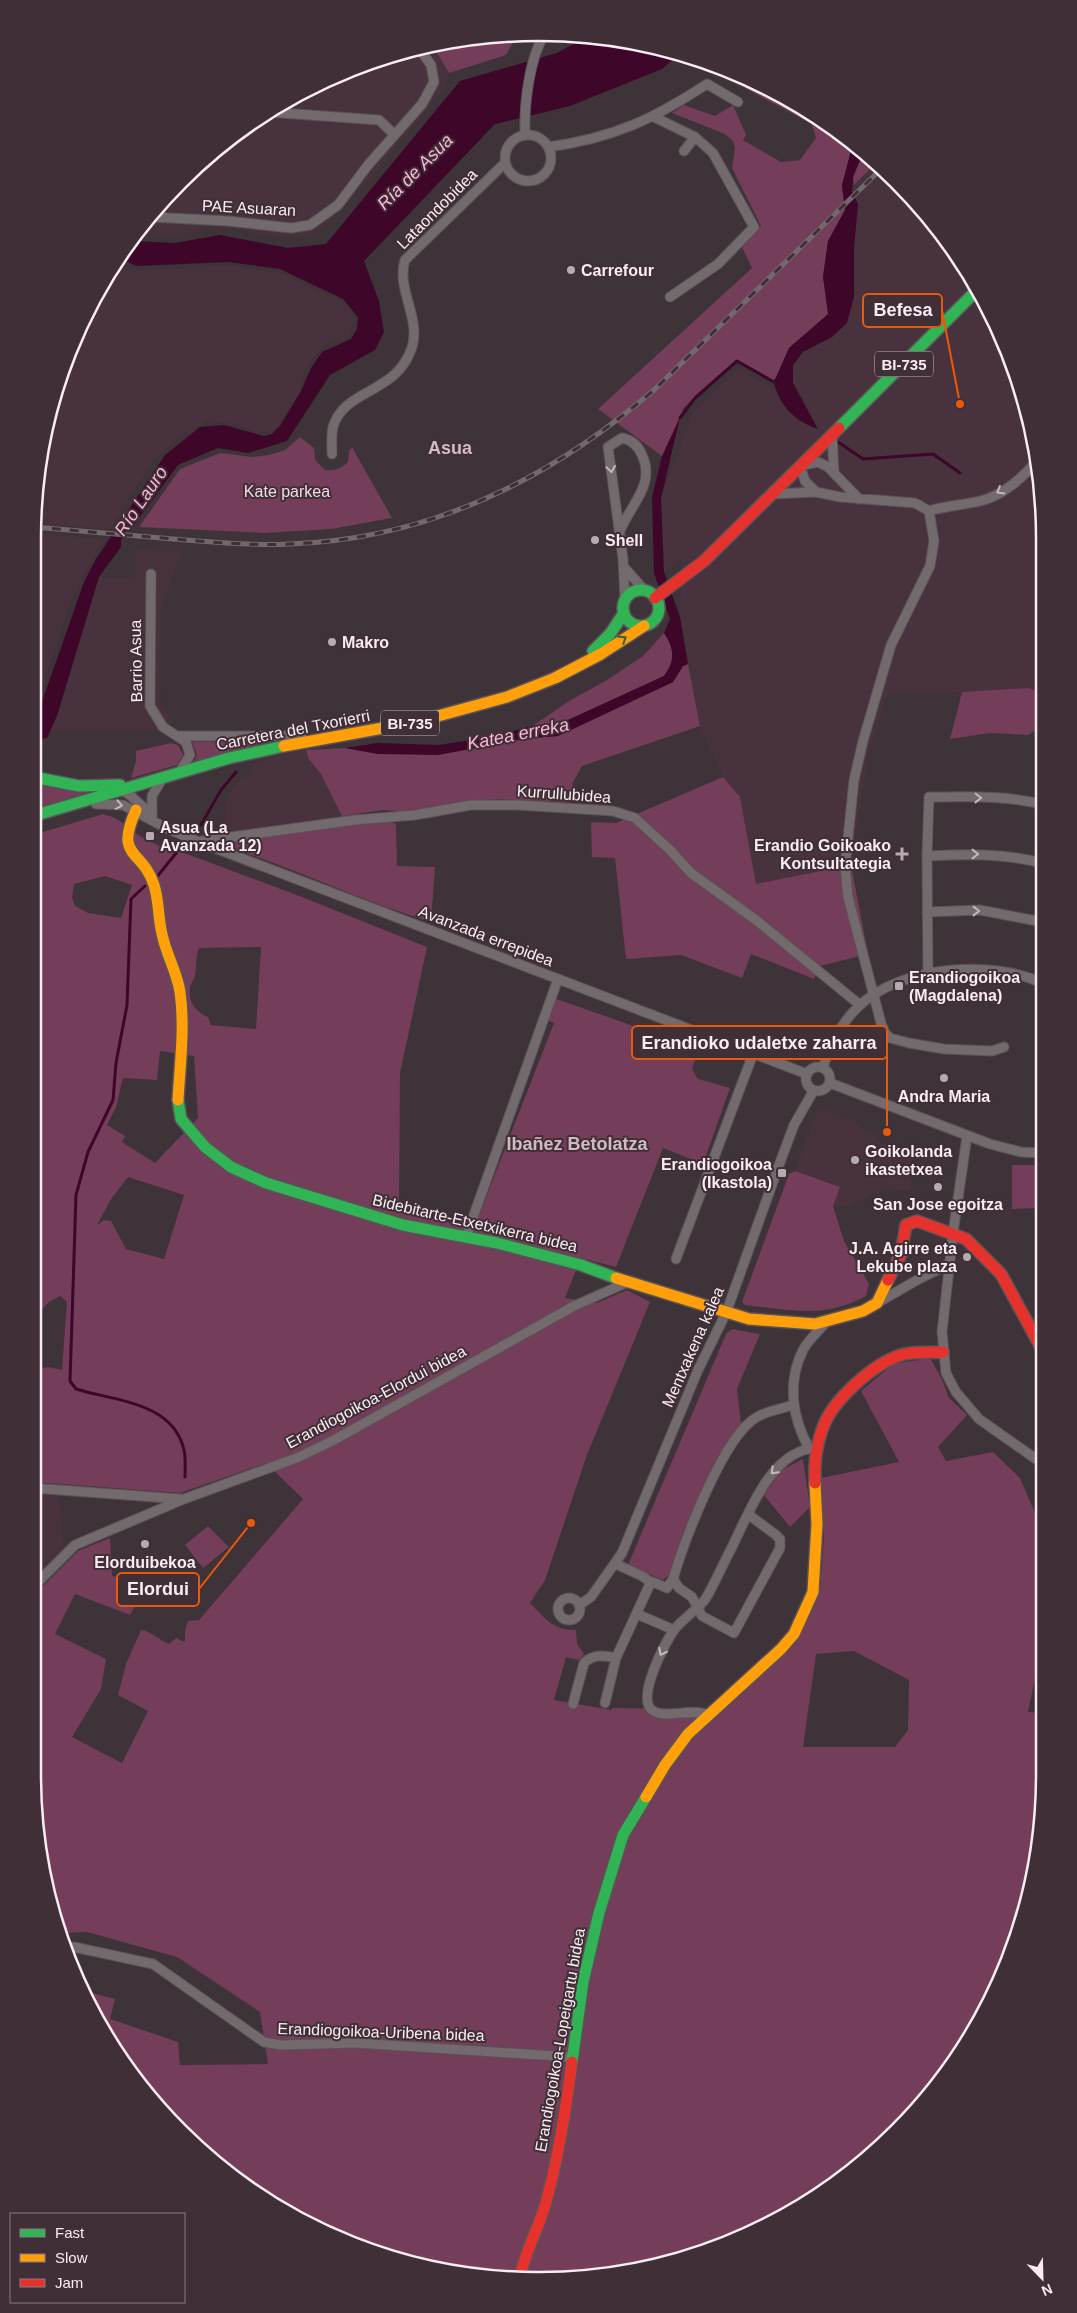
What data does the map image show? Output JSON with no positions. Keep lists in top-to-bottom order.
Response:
{
  "streets": {
    "street": [
      "PAE Asuaran",
      "Lataondobidea",
      "BI-735",
      "Barrio Asua",
      "Carretera del Txorierri",
      "Kurrullubidea",
      "Avanzada errepidea",
      "Bidebitarte-Etxetxikerra bidea",
      "Mentxakena kalea",
      "Erandiogoikoa-Elordui bidea",
      "Erandiogoikoa-Uribena bidea",
      "Erandiogoikoa-Lopeigartu bidea"
    ]
  },
  "crossings": [
    ["BI-735", "Carretera del Txorierri"],
    ["Barrio Asua", "Carretera del Txorierri"],
    ["Kurrullubidea", "Avanzada errepidea"],
    ["Avanzada errepidea", "Mentxakena kalea"],
    ["Bidebitarte-Etxetxikerra bidea", "Mentxakena kalea"],
    ["Bidebitarte-Etxetxikerra bidea", "Erandiogoikoa-Elordui bidea"],
    ["Erandiogoikoa-Uribena bidea", "Erandiogoikoa-Lopeigartu bidea"]
  ],
  "districts": ["Asua", "Ibañez Betolatza"],
  "water": ["Ría de Asua", "Río Lauro", "Katea erreka"],
  "parks": ["Kate parkea"],
  "places": {
    "other": [
      "Carrefour",
      "Befesa",
      "Shell",
      "Makro",
      "Andra Maria",
      "Erandioko udaletxe zaharra",
      "Goikolanda ikastetxea",
      "San Jose egoitza",
      "J.A. Agirre eta Lekube plaza",
      "Elordui",
      "Elorduibekoa"
    ],
    "transit": ["Asua (La Avanzada 12)", "Erandiogoikoa (Magdalena)", "Erandiogoikoa (Ikastola)"],
    "health": ["Erandio Goikoako Kontsultategia"]
  },
  "legend": ["Fast", "Slow", "Jam"],
  "north": "bottom right"
}
